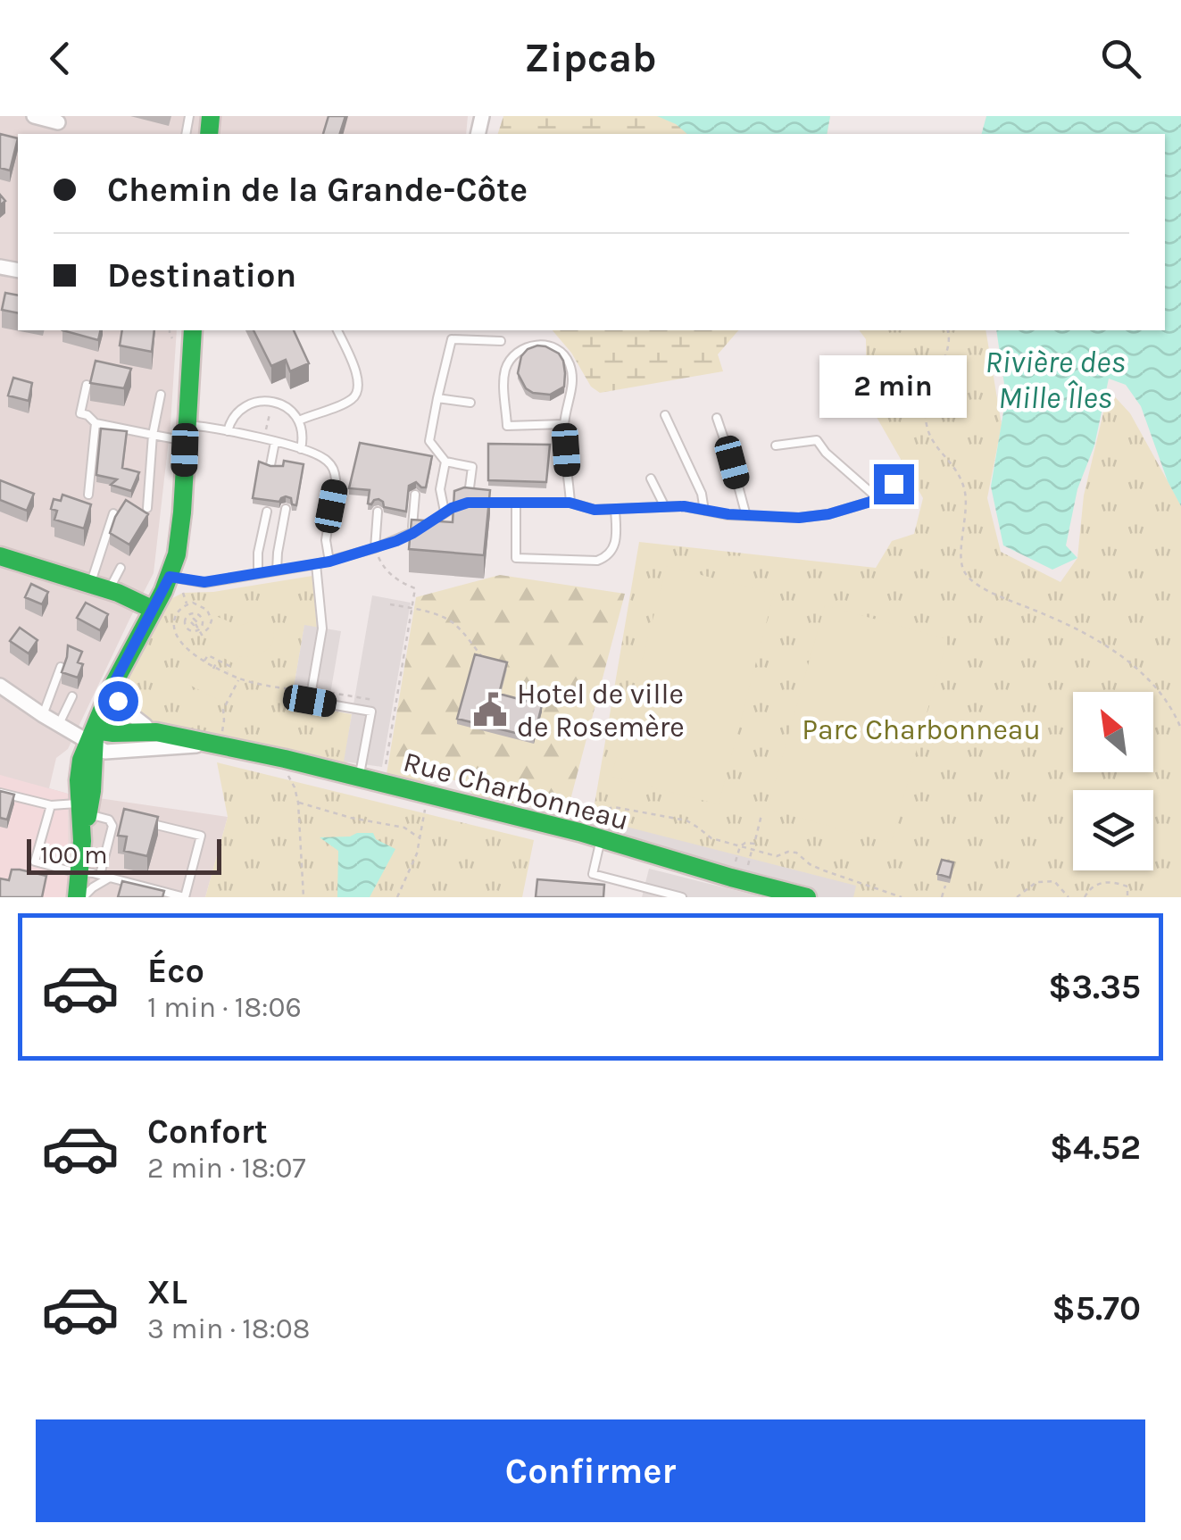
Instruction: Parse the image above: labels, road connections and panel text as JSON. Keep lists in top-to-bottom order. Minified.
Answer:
{"streets":{"street":["Rue Charbonneau"]},"water":["Rivière des Mille Îles"],"parks":["Parc Charbonneau"],"places":{"public building":["Hotel de ville de Rosemère"]},"scale_bar":"100 m","north":"top left","page":{"header":"Zipcab","banner":["Chemin de la Grande-Côte","Destination"],"bubble":"2 min","scale":"100 m","list":[{"name":"Éco","note":"1 min · 18:06","value":"$3.35"},{"name":"Confort","note":"2 min · 18:07","value":"$4.52"},{"name":"XL","note":"3 min · 18:08","value":"$5.70"}],"buttons":"Confirmer"}}
